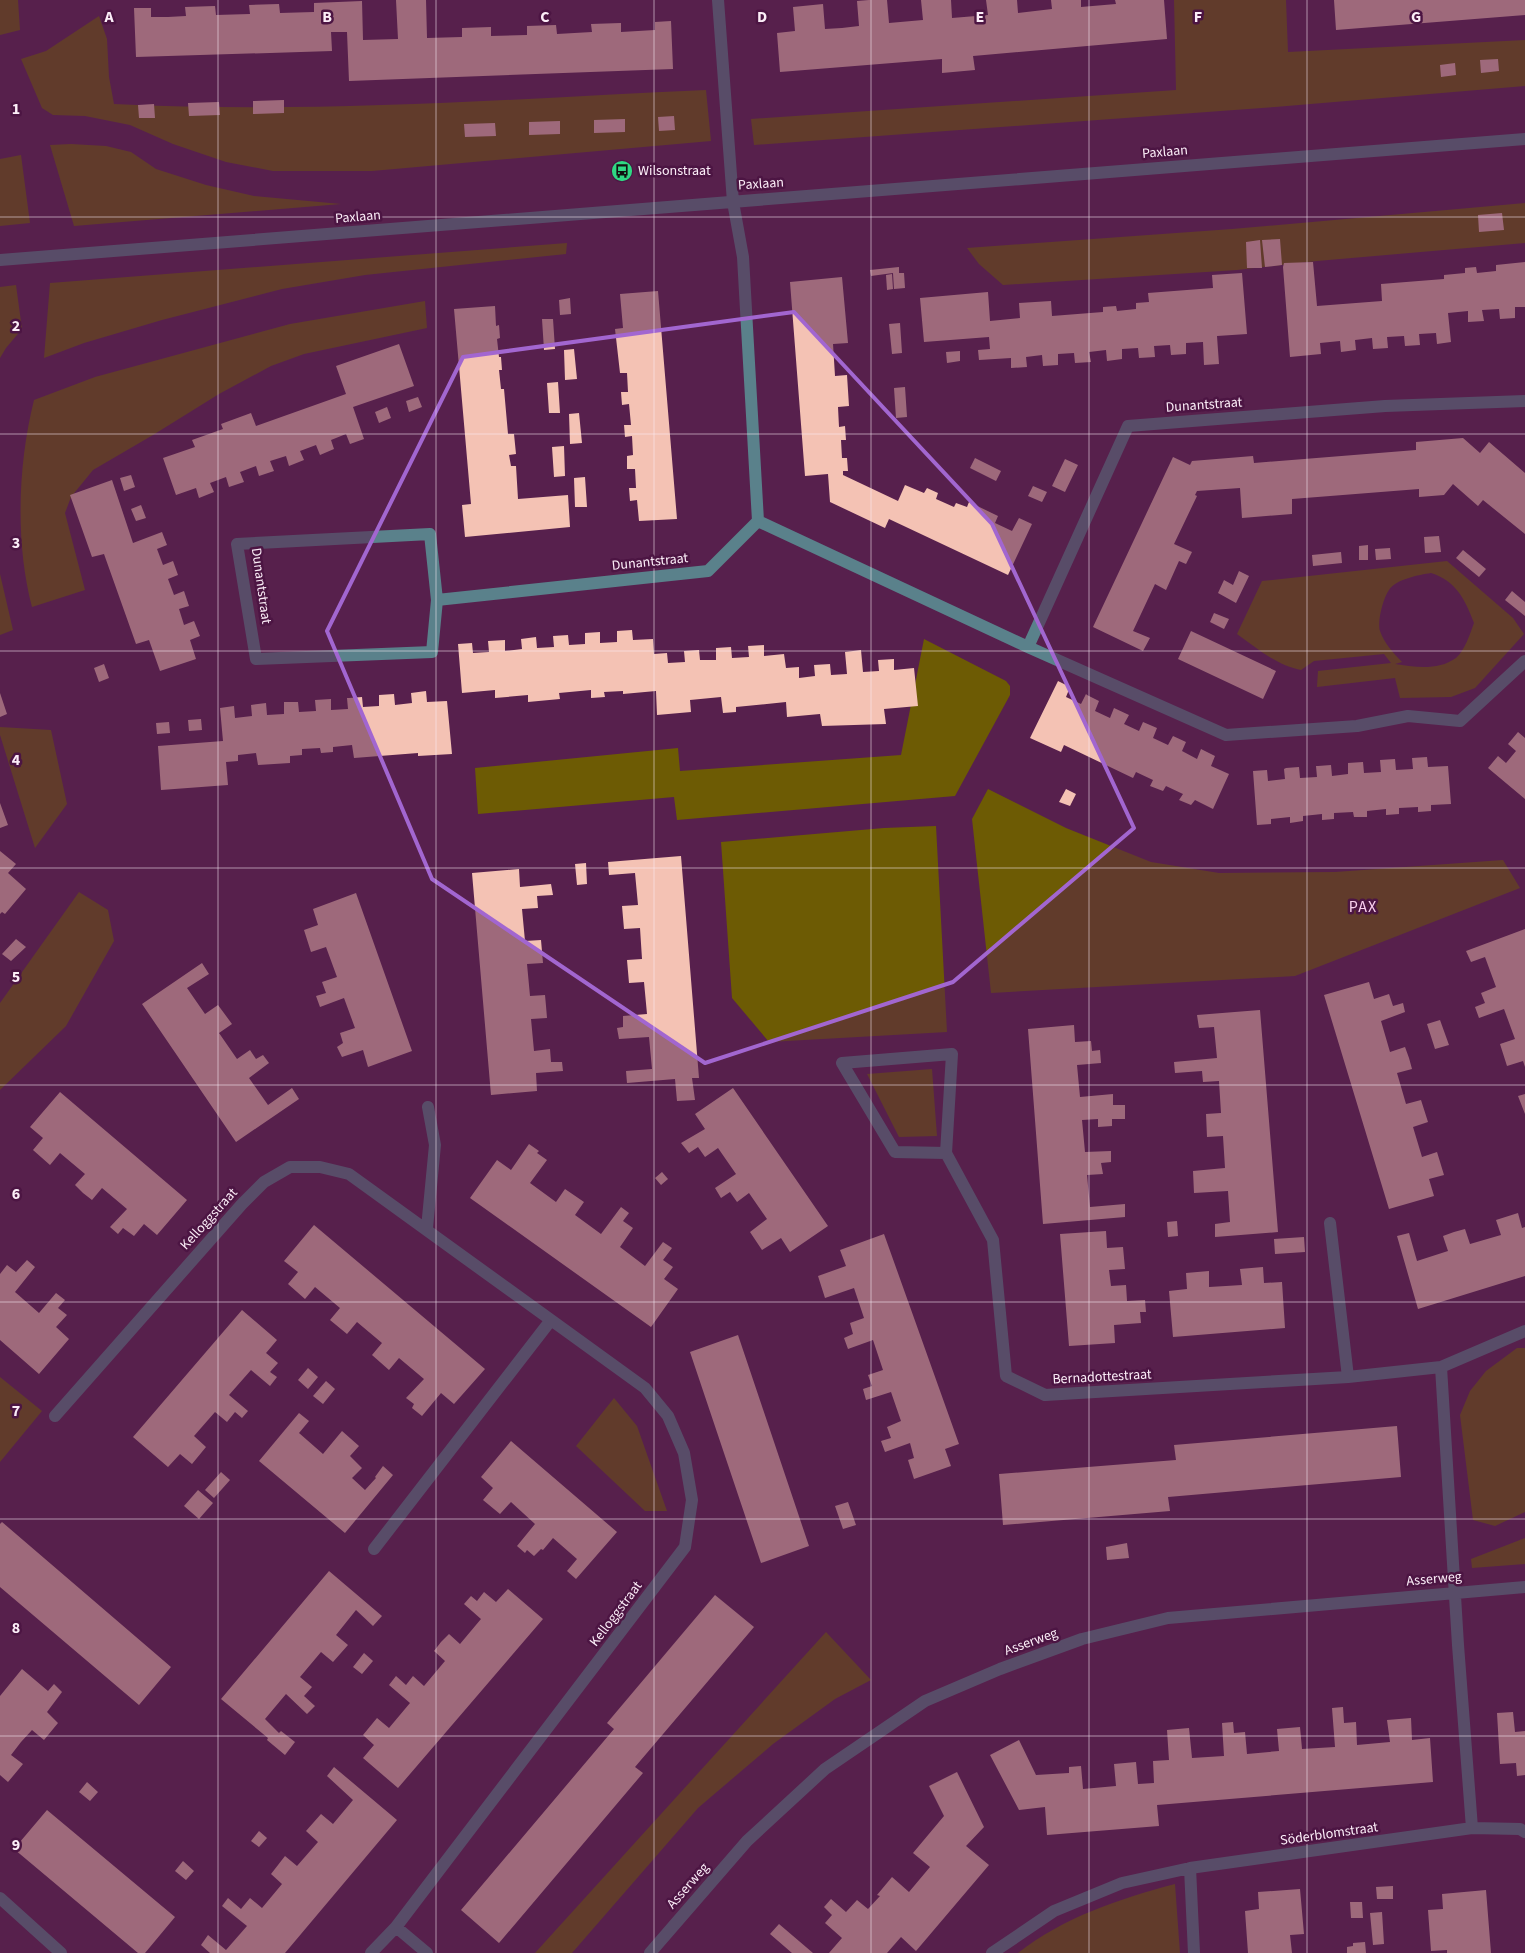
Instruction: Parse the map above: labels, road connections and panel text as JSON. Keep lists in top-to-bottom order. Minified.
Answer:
{"streets":{"street":["Paxlaan","Dunantstraat","Kelloggstraat","Bernadottestraat","Asserweg","Söderblomstraat"]},"districts":["PAX"],"places":{"bus stop":["Wilsonstraat"]},"grid":{"columns":["A","B","C","D","E","F","G"],"rows":["1","2","3","4","5","6","7","8","9"]}}
